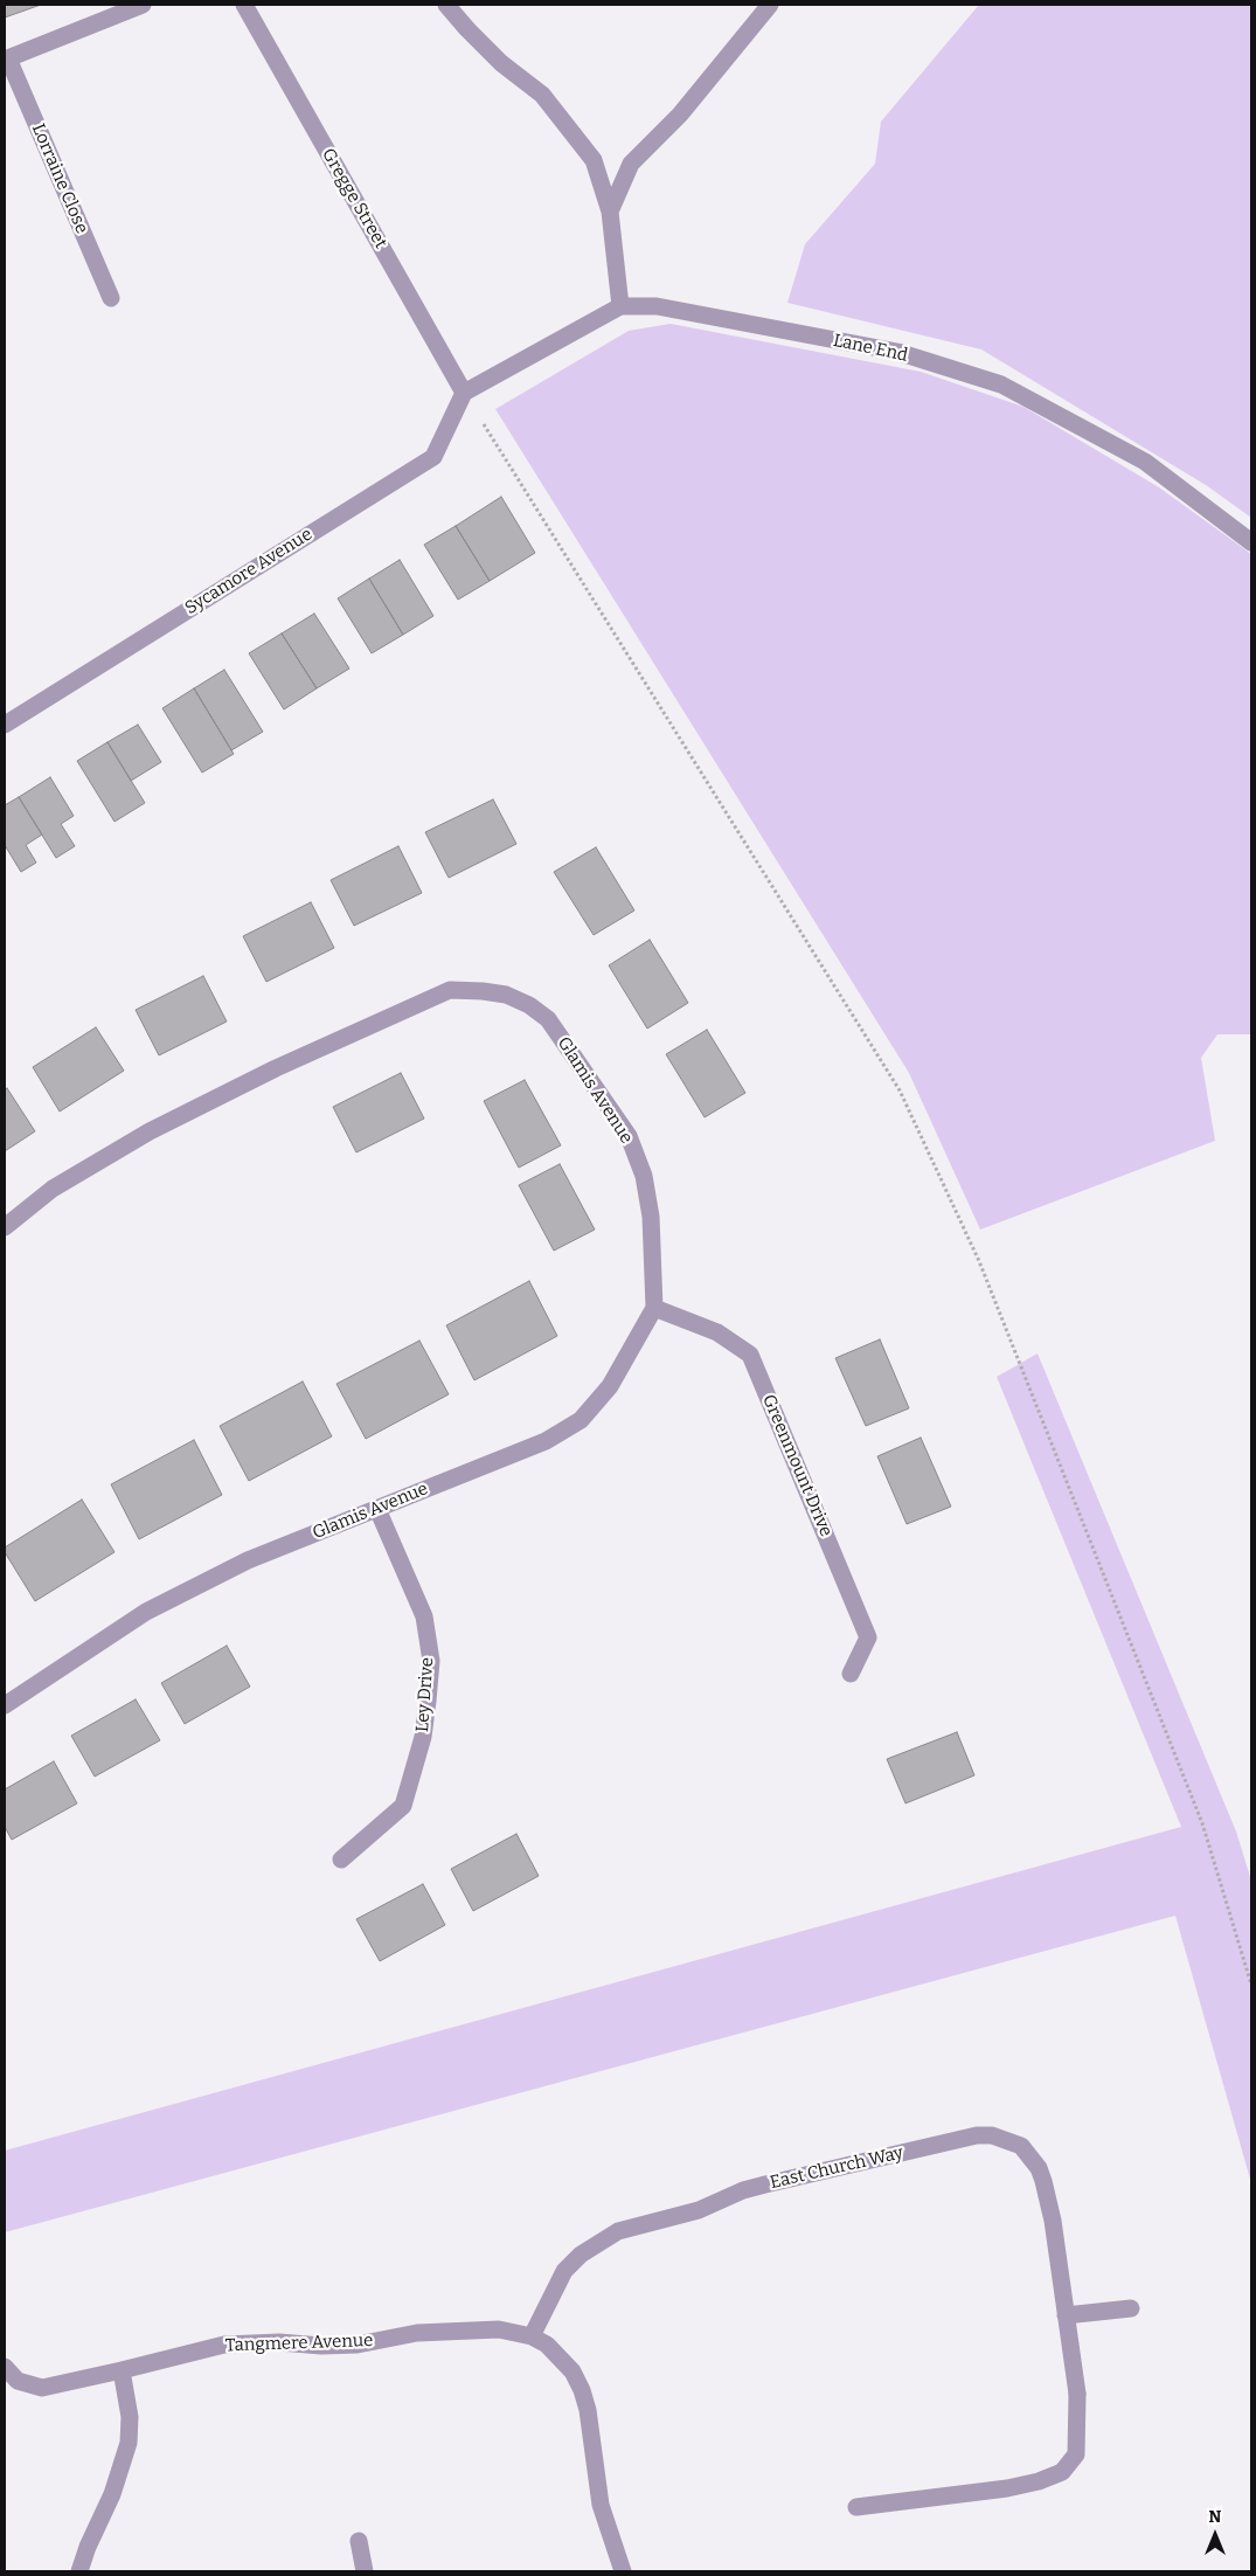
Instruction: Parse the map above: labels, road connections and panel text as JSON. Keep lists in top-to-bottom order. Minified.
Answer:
{"streets":{"street":["Lorraine Close","Gregge Street","Lane End","Sycamore Avenue","Glamis Avenue","Greenmount Drive","Ley Drive","East Church Way","Tangmere Avenue"]},"crossings":[["Gregge Street","Lane End"],["Gregge Street","Sycamore Avenue"],["Lane End","Sycamore Avenue"],["Glamis Avenue","Greenmount Drive"],["Glamis Avenue","Ley Drive"],["East Church Way","Tangmere Avenue"]],"north":"top"}
